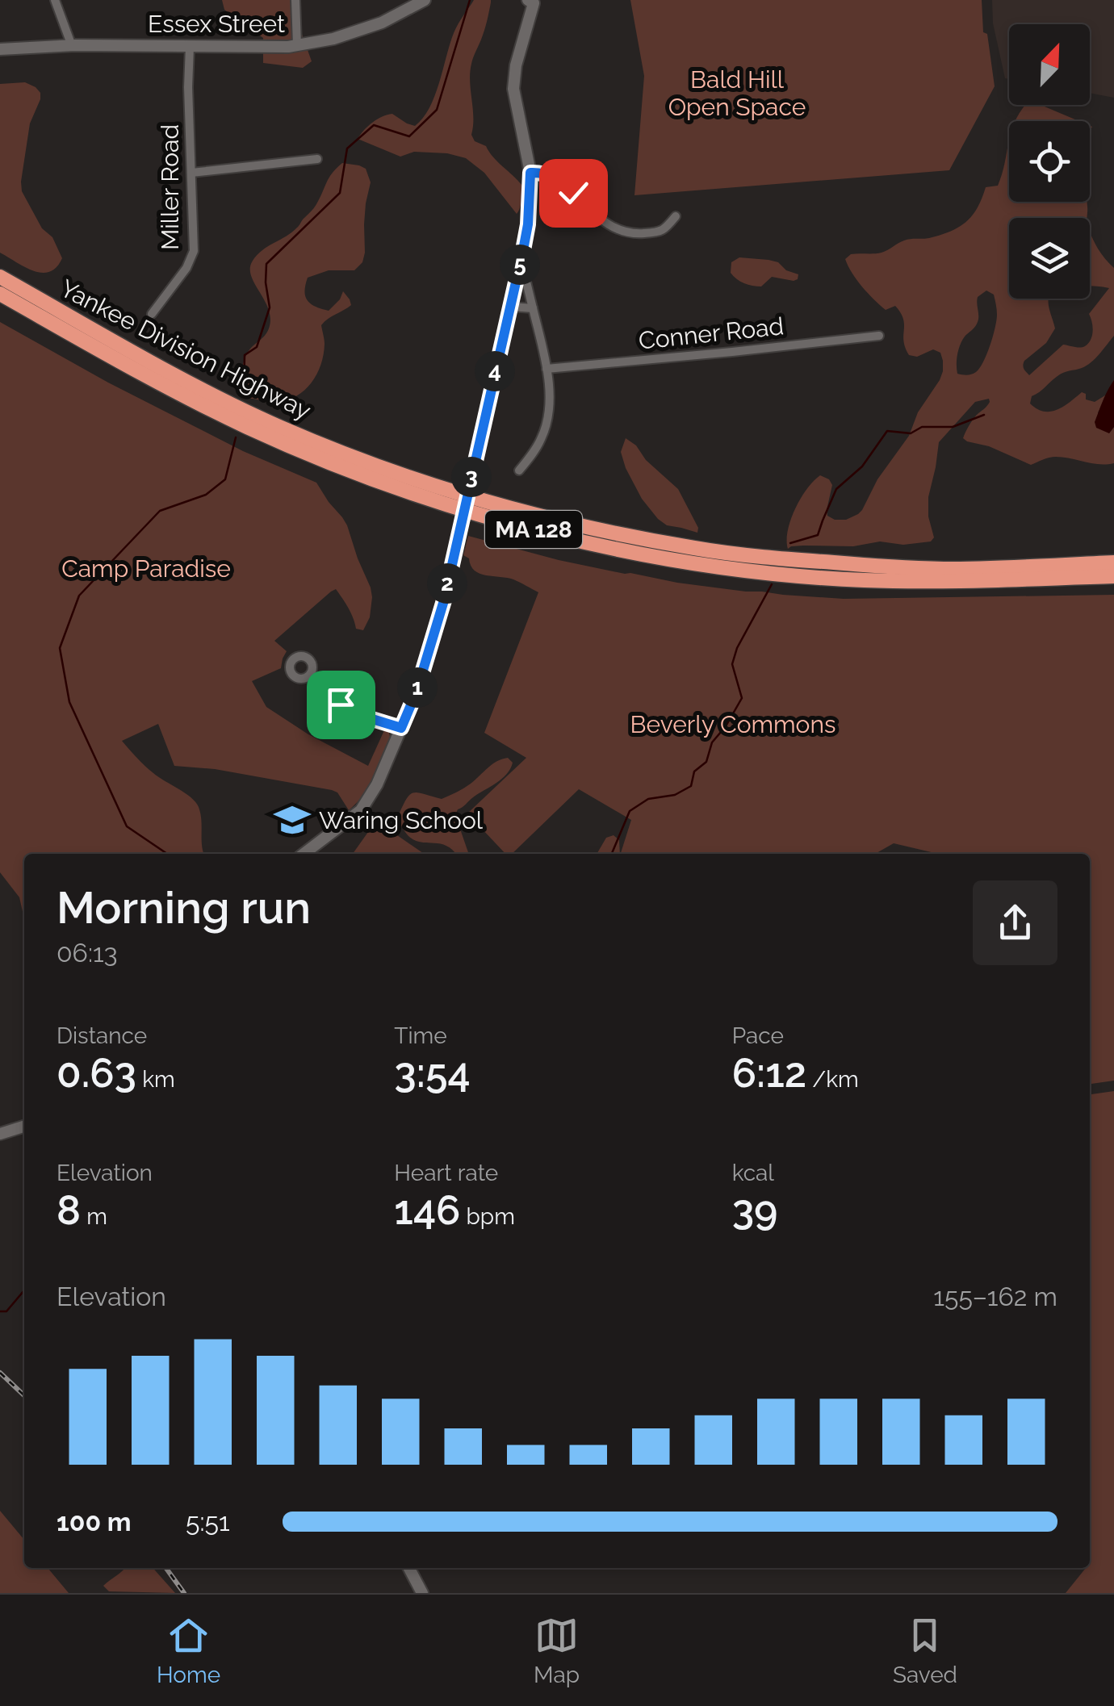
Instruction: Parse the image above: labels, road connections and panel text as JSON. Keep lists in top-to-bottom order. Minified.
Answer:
{"streets":{"highway":["Yankee Division Highway","MA 128"],"street":["Essex Street","Miller Road","Conner Road"]},"crossings":[["Essex Street","Miller Road"]],"parks":["Bald Hill Open Space","Camp Paradise","Beverly Commons"],"places":{"school or university":["Waring School"]},"north":"top right","page":{"pins":["5","4","3","2","1"],"heading":["Morning run","06:13"],"stats":[["Distance","0.63 km"],["Time","3:54"],["Pace","6:12 /km"],["Elevation","8 m"],["Heart rate","146 bpm"],["kcal","39"]],"chart":["Elevation","155–162 m"],"list":[{"name":"100 m","note":"5:51"}],"tabs":["Home","Map","Saved"]}}
